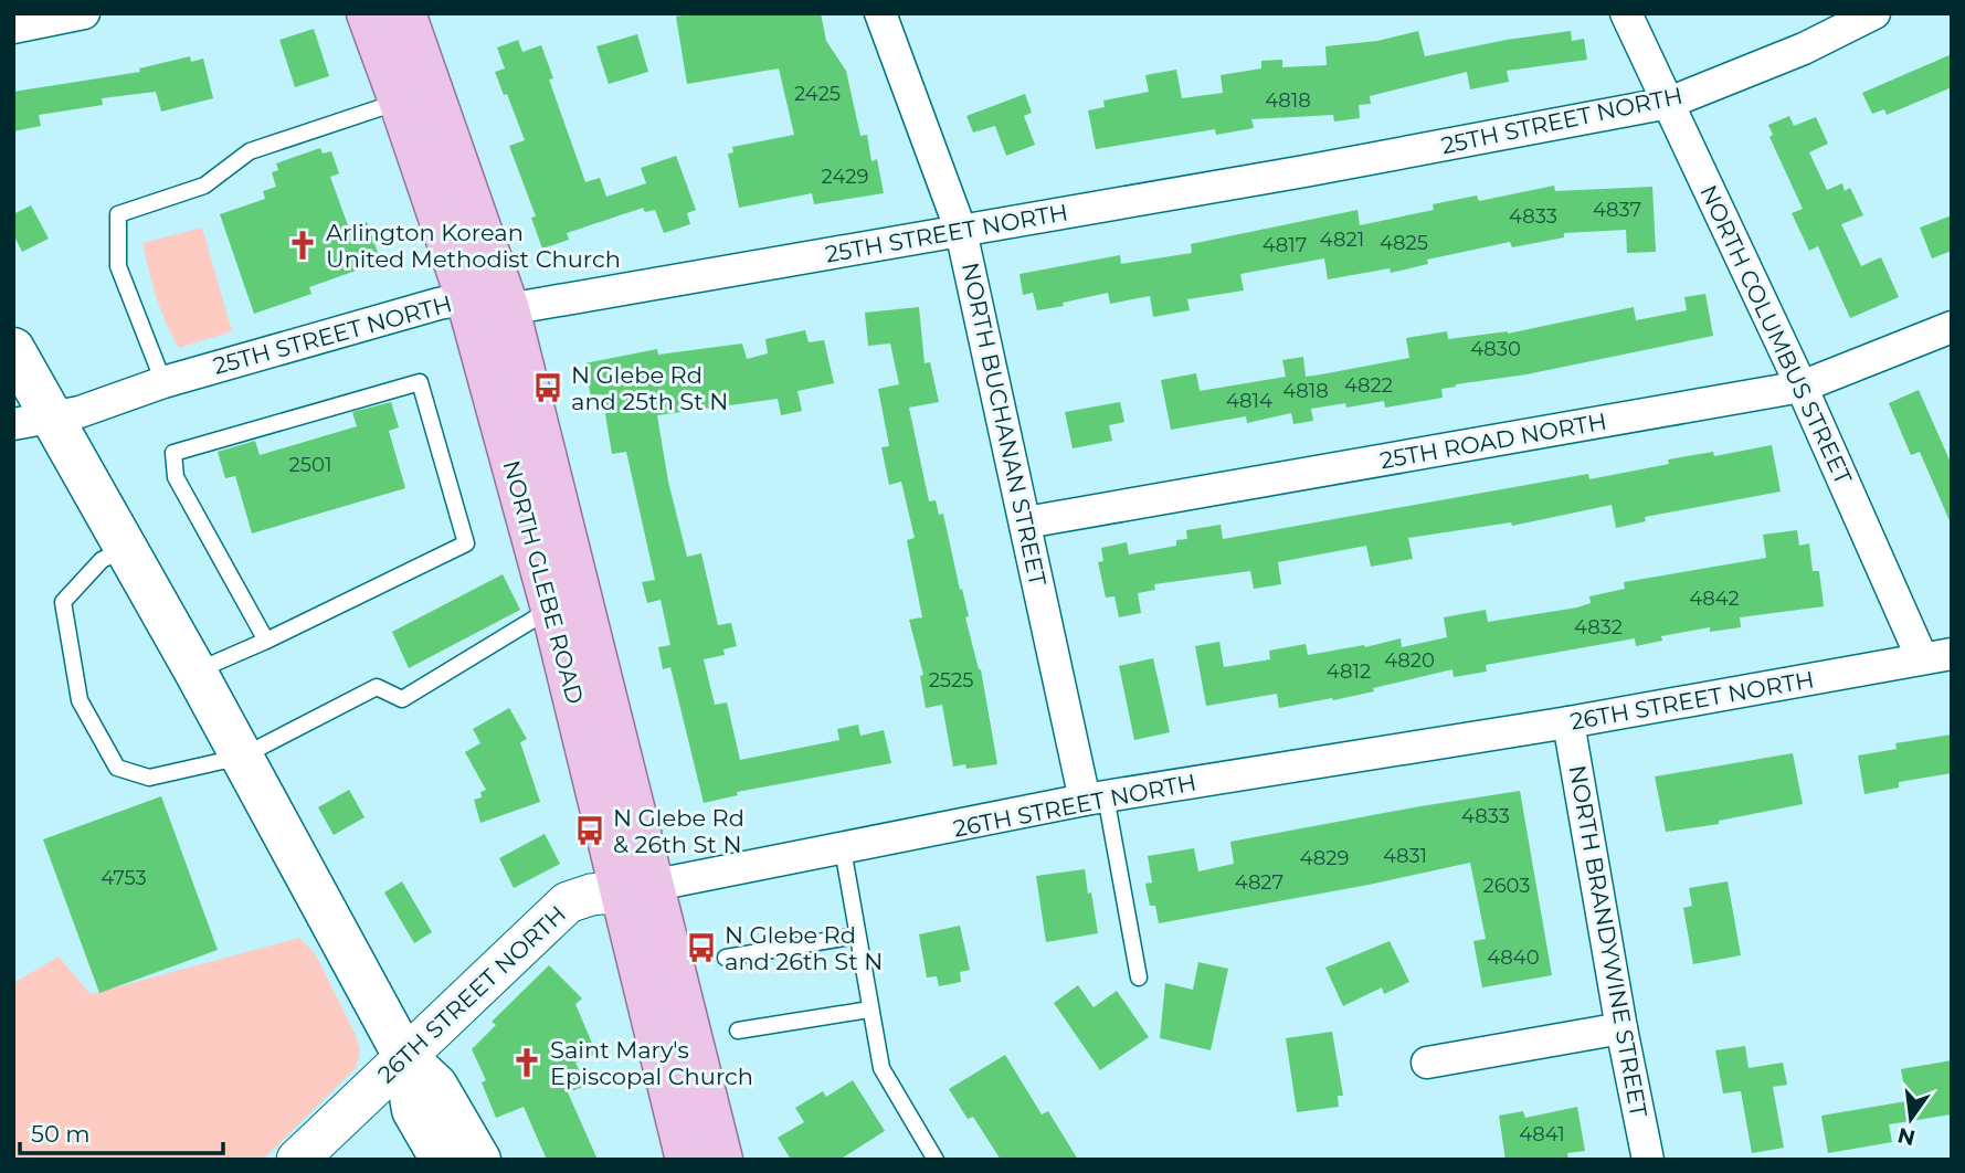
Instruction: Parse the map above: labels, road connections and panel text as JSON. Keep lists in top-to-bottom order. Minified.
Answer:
{"streets":{"main road":["NORTH GLEBE ROAD"],"street":["25TH STREET NORTH","NORTH COLUMBUS STREET","NORTH BUCHANAN STREET","25TH ROAD NORTH","26TH STREET NORTH","NORTH BRANDYWINE STREET"]},"crossings":[["25TH STREET NORTH","NORTH COLUMBUS STREET"],["25TH STREET NORTH","NORTH BUCHANAN STREET"],["25TH STREET NORTH","NORTH GLEBE ROAD"],["NORTH COLUMBUS STREET","25TH ROAD NORTH"],["NORTH COLUMBUS STREET","26TH STREET NORTH"],["NORTH BUCHANAN STREET","25TH ROAD NORTH"],["NORTH BUCHANAN STREET","26TH STREET NORTH"],["NORTH GLEBE ROAD","26TH STREET NORTH"],["26TH STREET NORTH","NORTH BRANDYWINE STREET"]],"places":{"church":["Arlington Korean United Methodist Church","Saint Mary's Episcopal Church"],"bus stop":["N Glebe Rd and 25th St N","N Glebe Rd & 26th St N","N Glebe Rd and 26th St N"]},"house_numbers":["2425","4818","2429","4837","4833","4821","4825","4817","4830","4822","4818","4814","2501","4842","4832","4820","4812","2525","4833","4831","4829","4753","4827","2603","4840","4841"],"scale_bar":"50 m","north":"bottom"}
